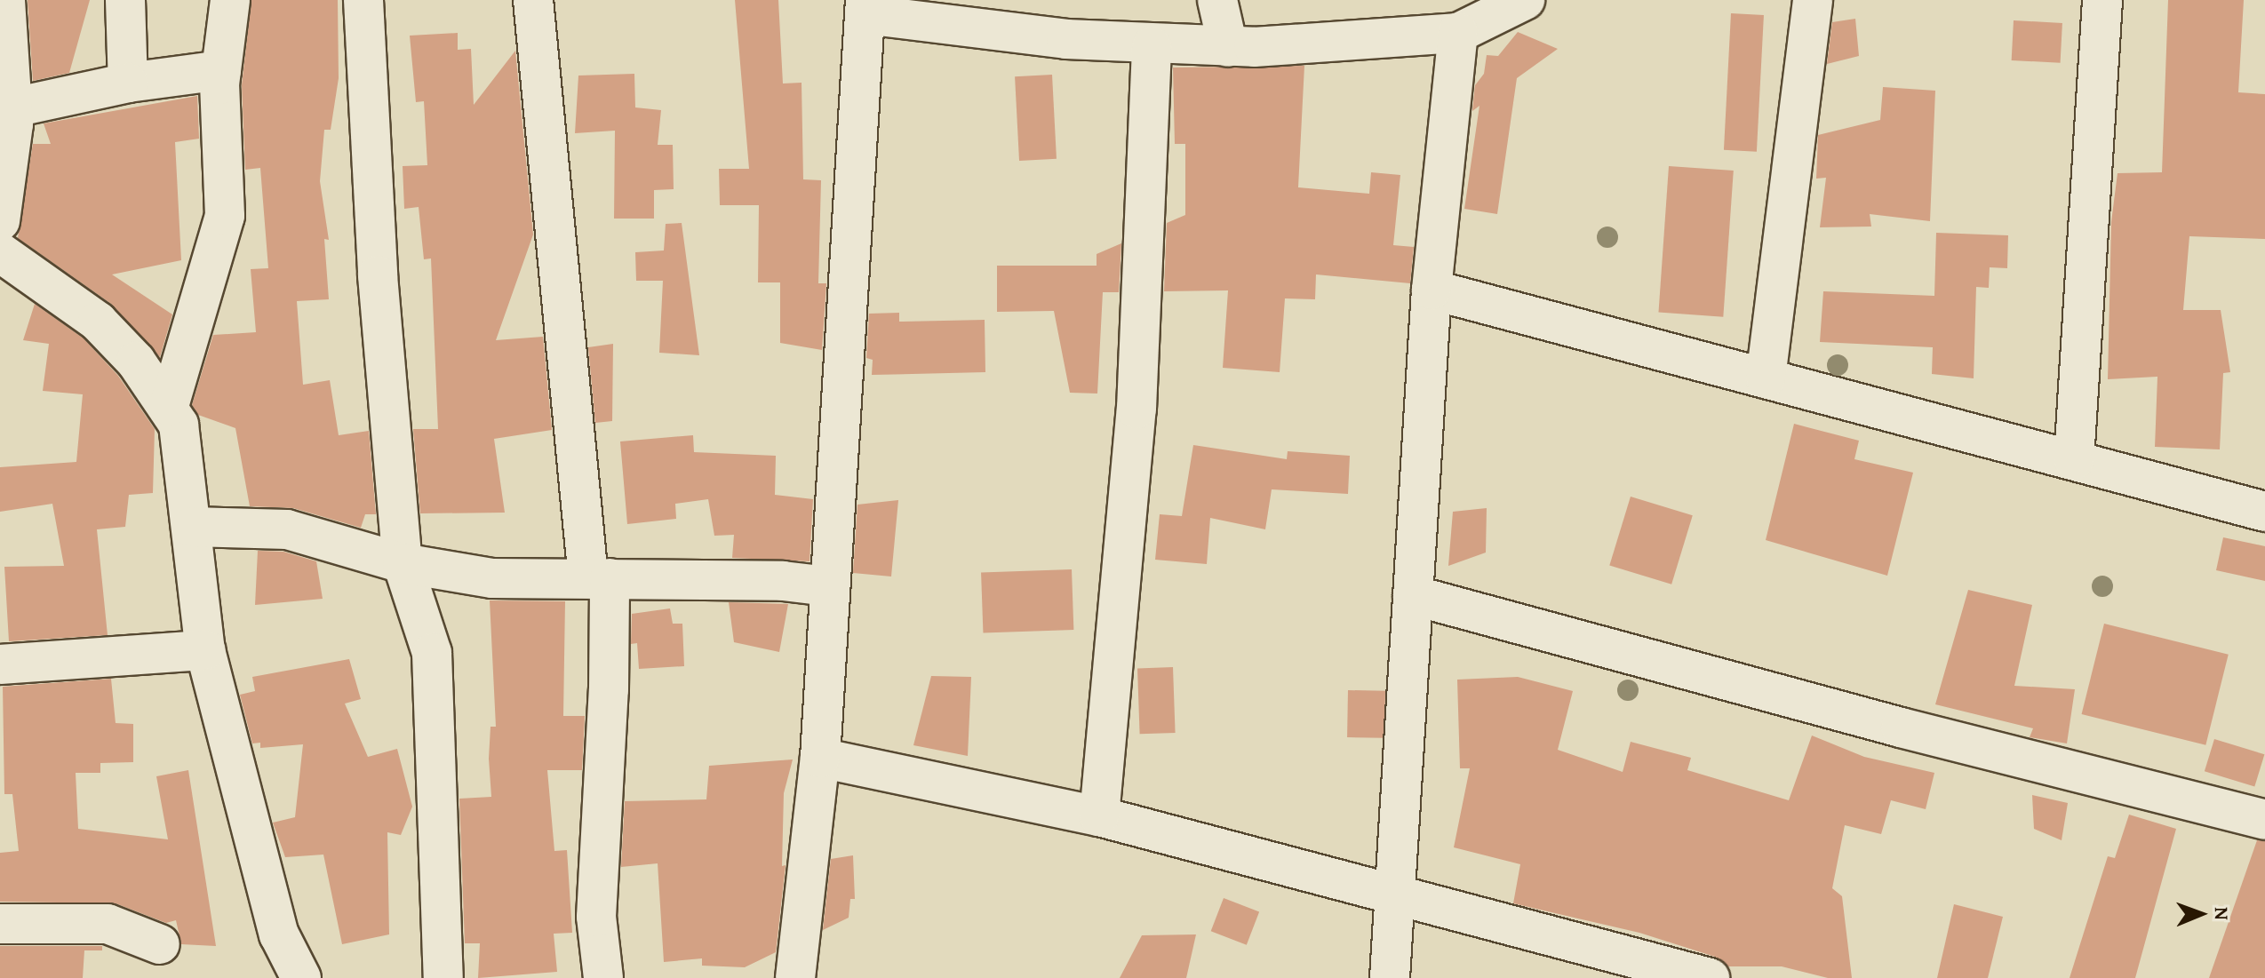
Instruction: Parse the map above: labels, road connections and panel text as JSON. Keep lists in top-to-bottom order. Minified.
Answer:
{"north":"right"}
